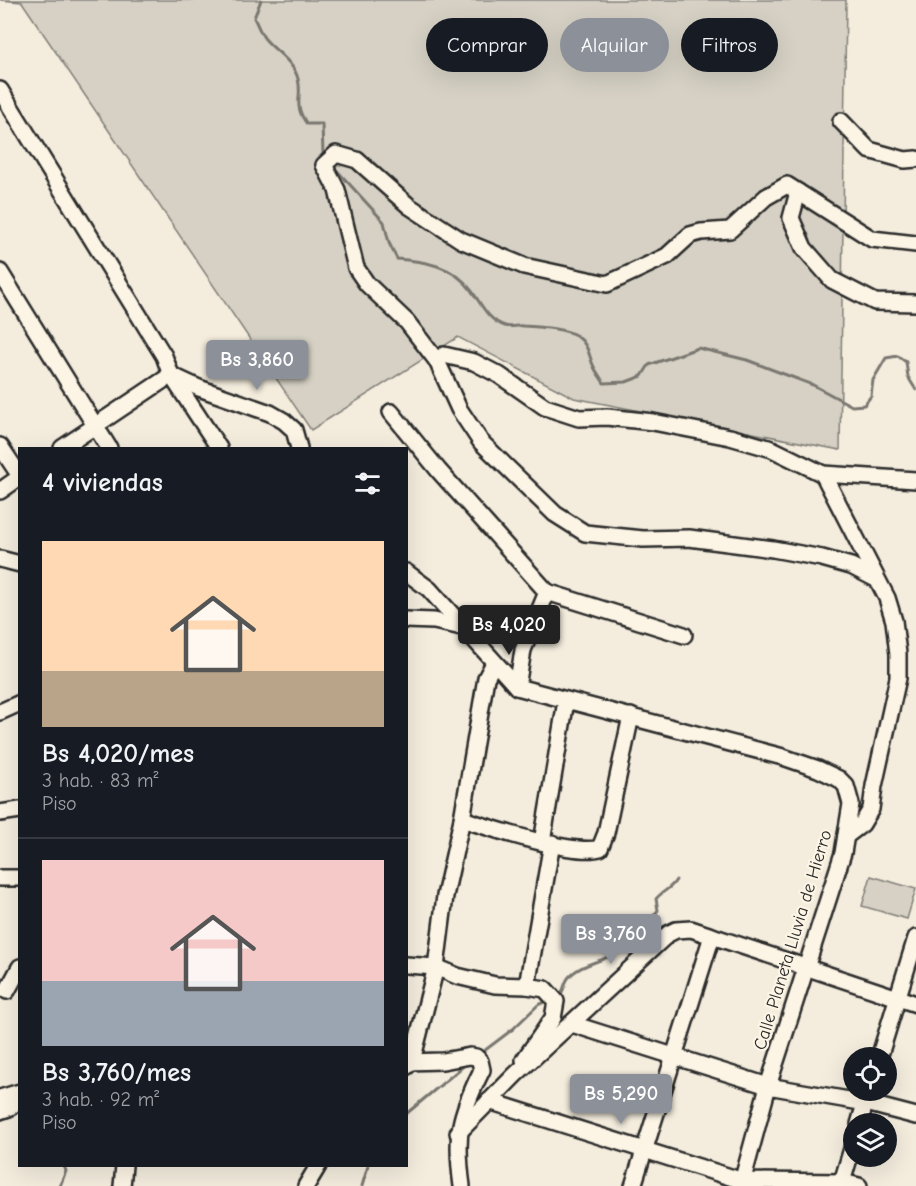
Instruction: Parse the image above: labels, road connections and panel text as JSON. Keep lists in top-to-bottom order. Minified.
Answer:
{"streets":{"street":["Calle Planeta Lluvia de Hierro"]},"page":{"chip":["Comprar","Alquilar","Filtros"],"price":["Bs 3,860","Bs 4,020","Bs 3,760","Bs 5,290"],"heading":"4 viviendas","list":[{"name":"Bs 4,020/mes","note":"3 hab. · 83 m² · Piso"},{"name":"Bs 3,760/mes","note":"3 hab. · 92 m² · Piso"}]}}
